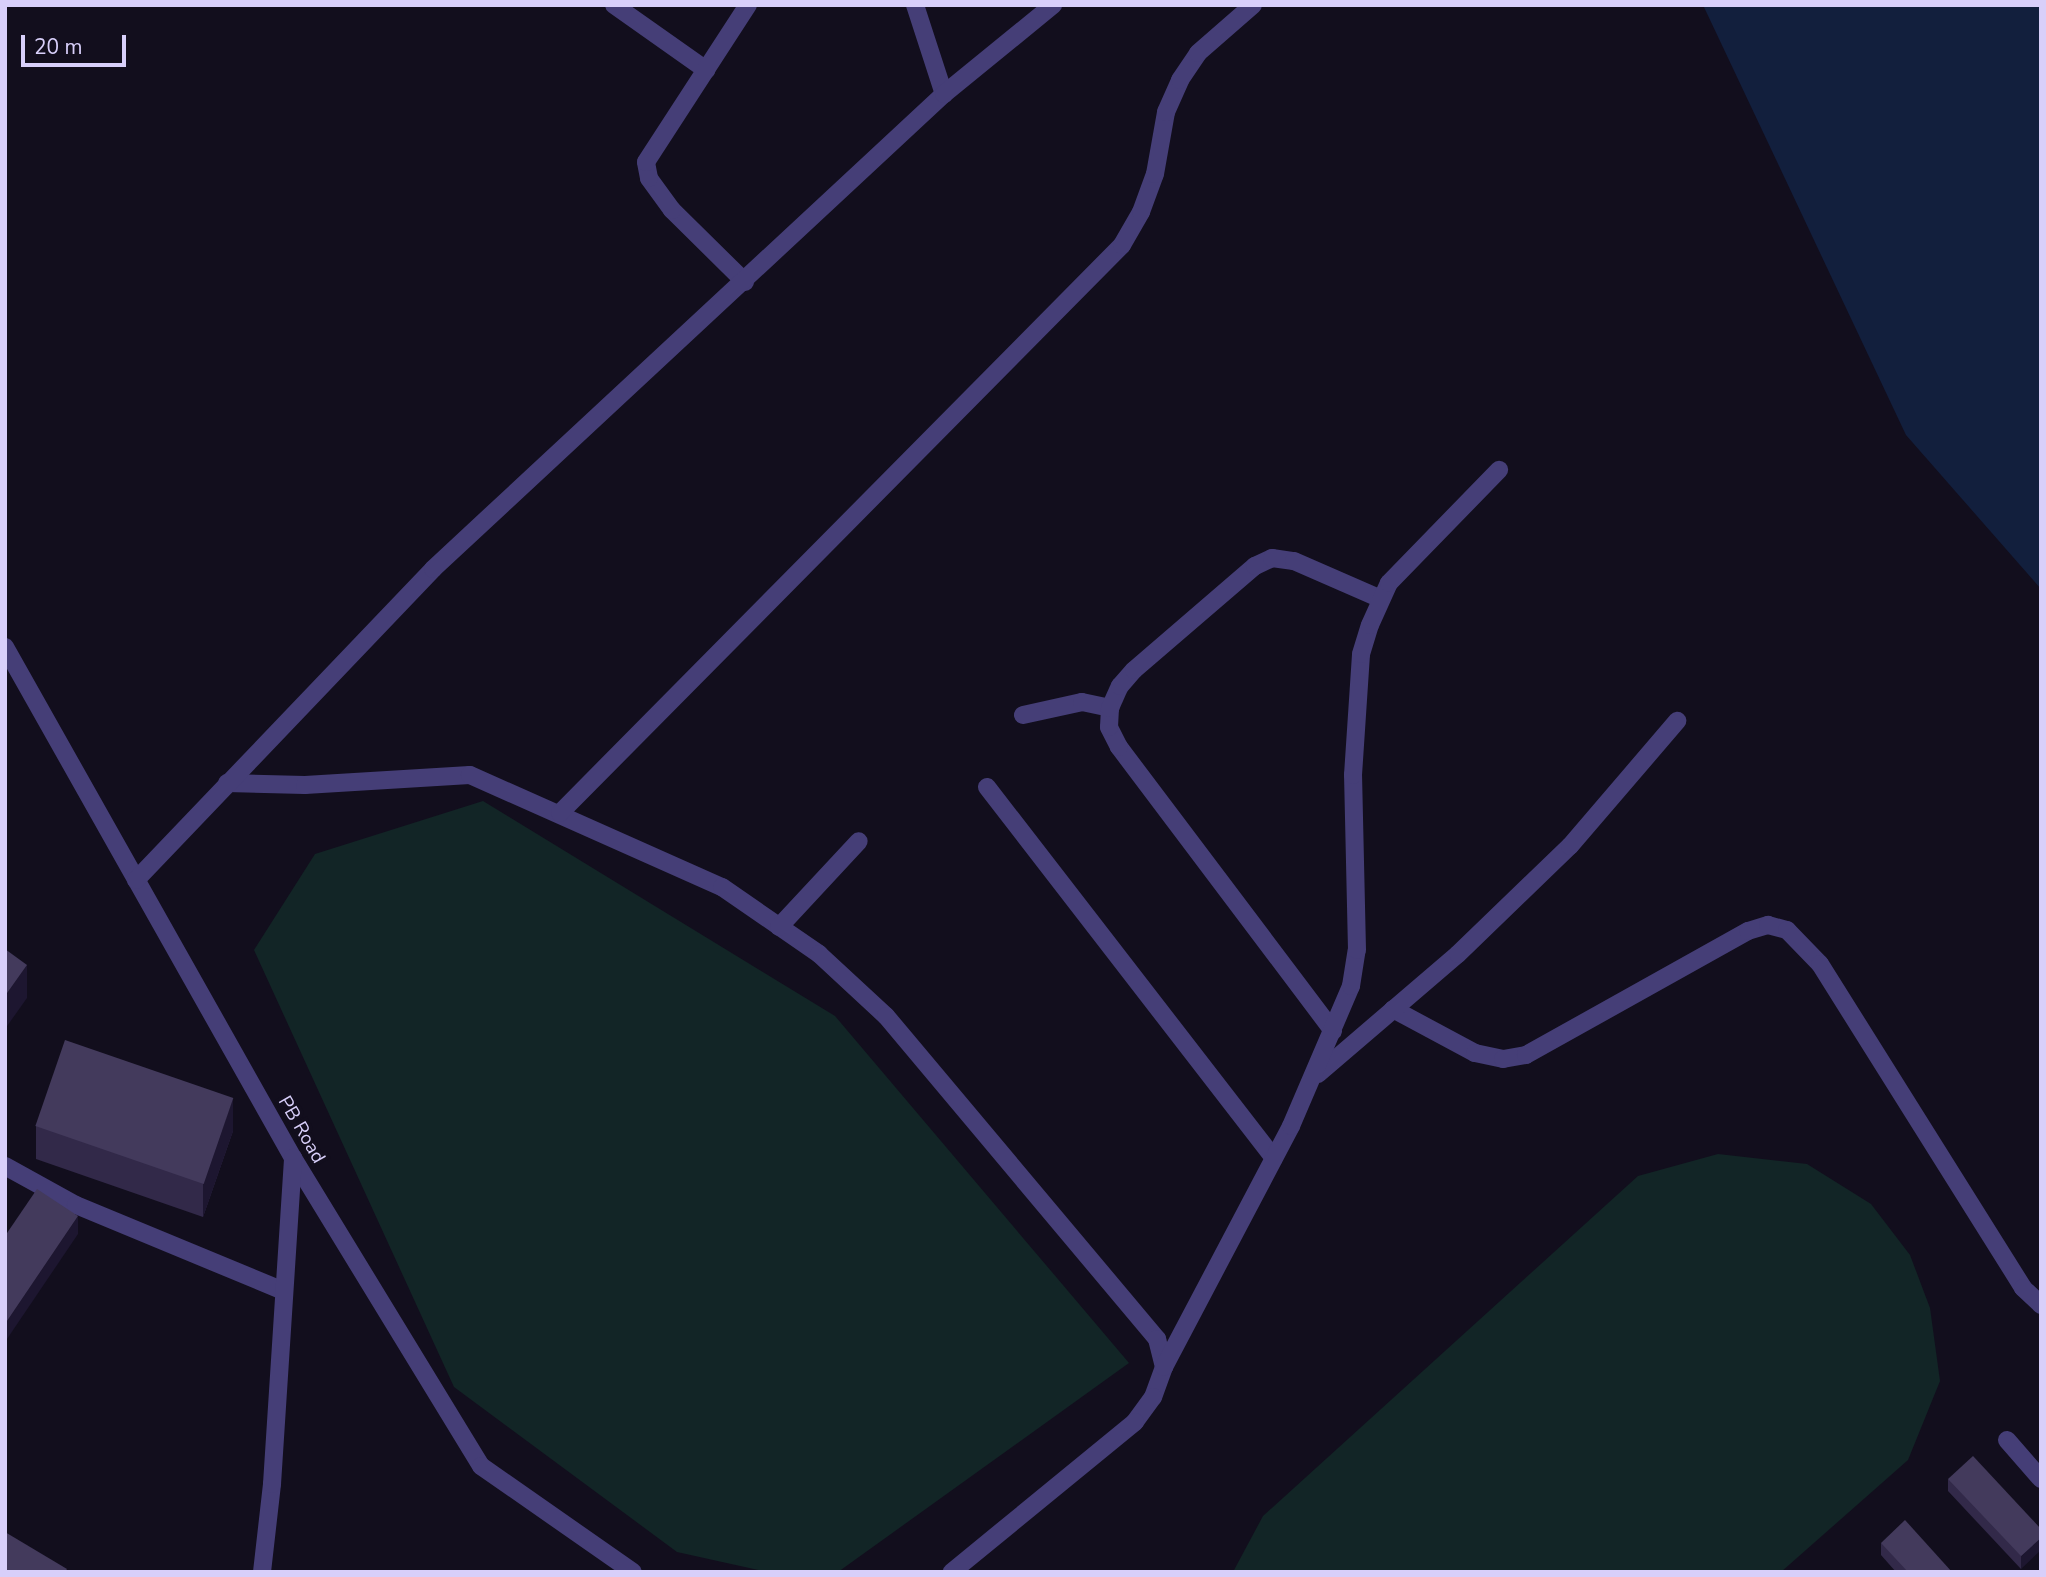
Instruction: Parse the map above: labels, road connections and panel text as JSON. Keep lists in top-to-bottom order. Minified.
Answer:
{"streets":{"street":["PB Road"]},"scale_bar":"20 m"}
